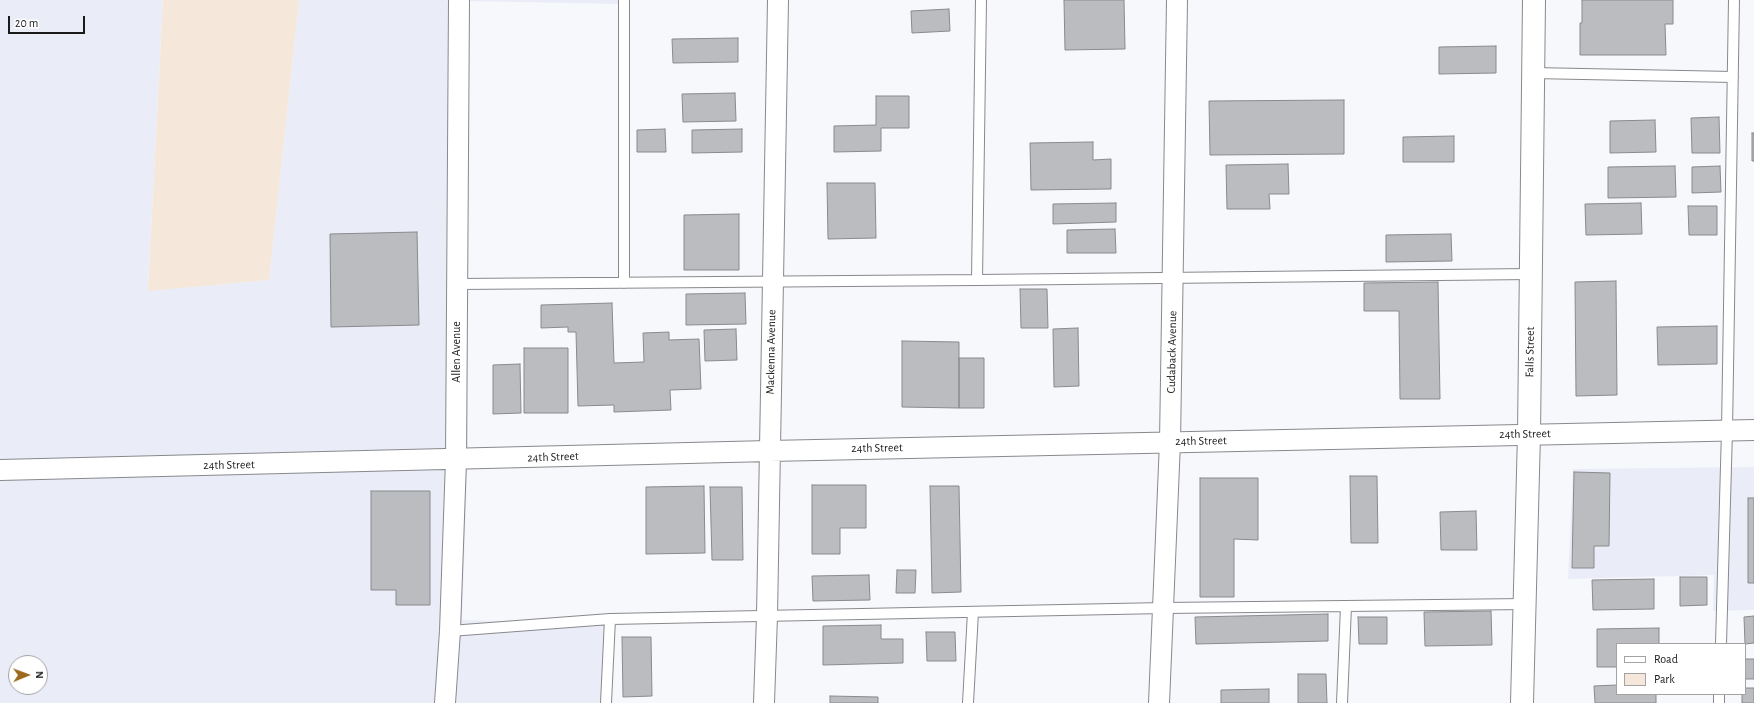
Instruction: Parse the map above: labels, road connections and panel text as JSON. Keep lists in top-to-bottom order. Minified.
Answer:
{"streets":{"street":["Allen Avenue","Mackenna Avenue","Cudaback Avenue","Falls Street","24th Street"]},"crossings":[["Allen Avenue","24th Street"],["Mackenna Avenue","24th Street"],["Cudaback Avenue","24th Street"],["Falls Street","24th Street"]],"legend":["Road","Park"],"scale_bar":"20 m","north":"right"}
